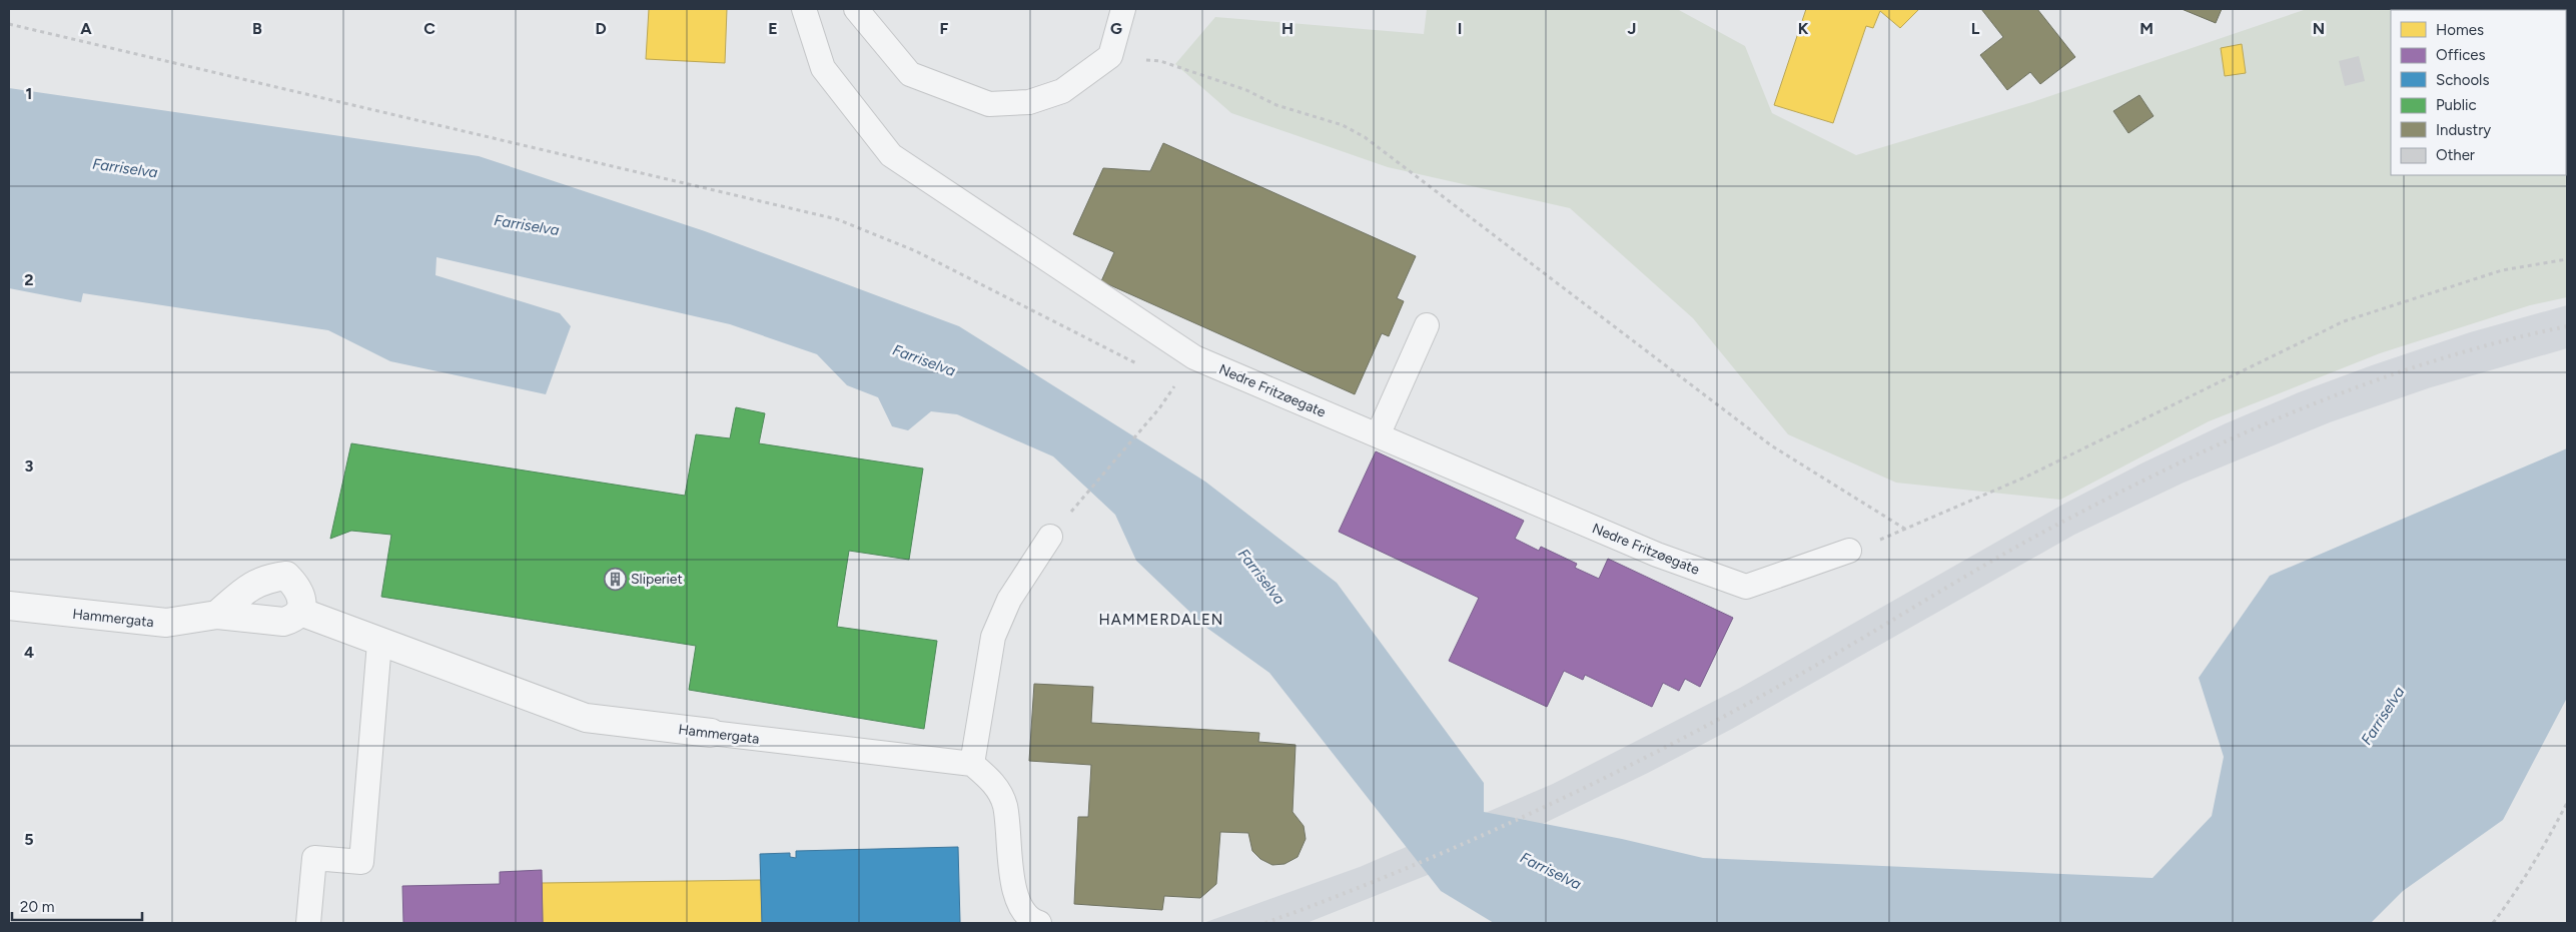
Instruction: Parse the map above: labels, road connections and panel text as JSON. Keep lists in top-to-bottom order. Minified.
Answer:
{"streets":{"street":["Hammergata"],"lane":["Nedre Fritzøegate"]},"districts":["HAMMERDALEN"],"water":["Farriselva"],"places":{"building":["Sliperiet"]},"legend":["Homes","Offices","Schools","Public","Industry","Other"],"scale_bar":"20 m","grid":{"columns":["A","B","C","D","E","F","G","H","I","J","K","L","M","N"],"rows":["1","2","3","4","5"]}}
